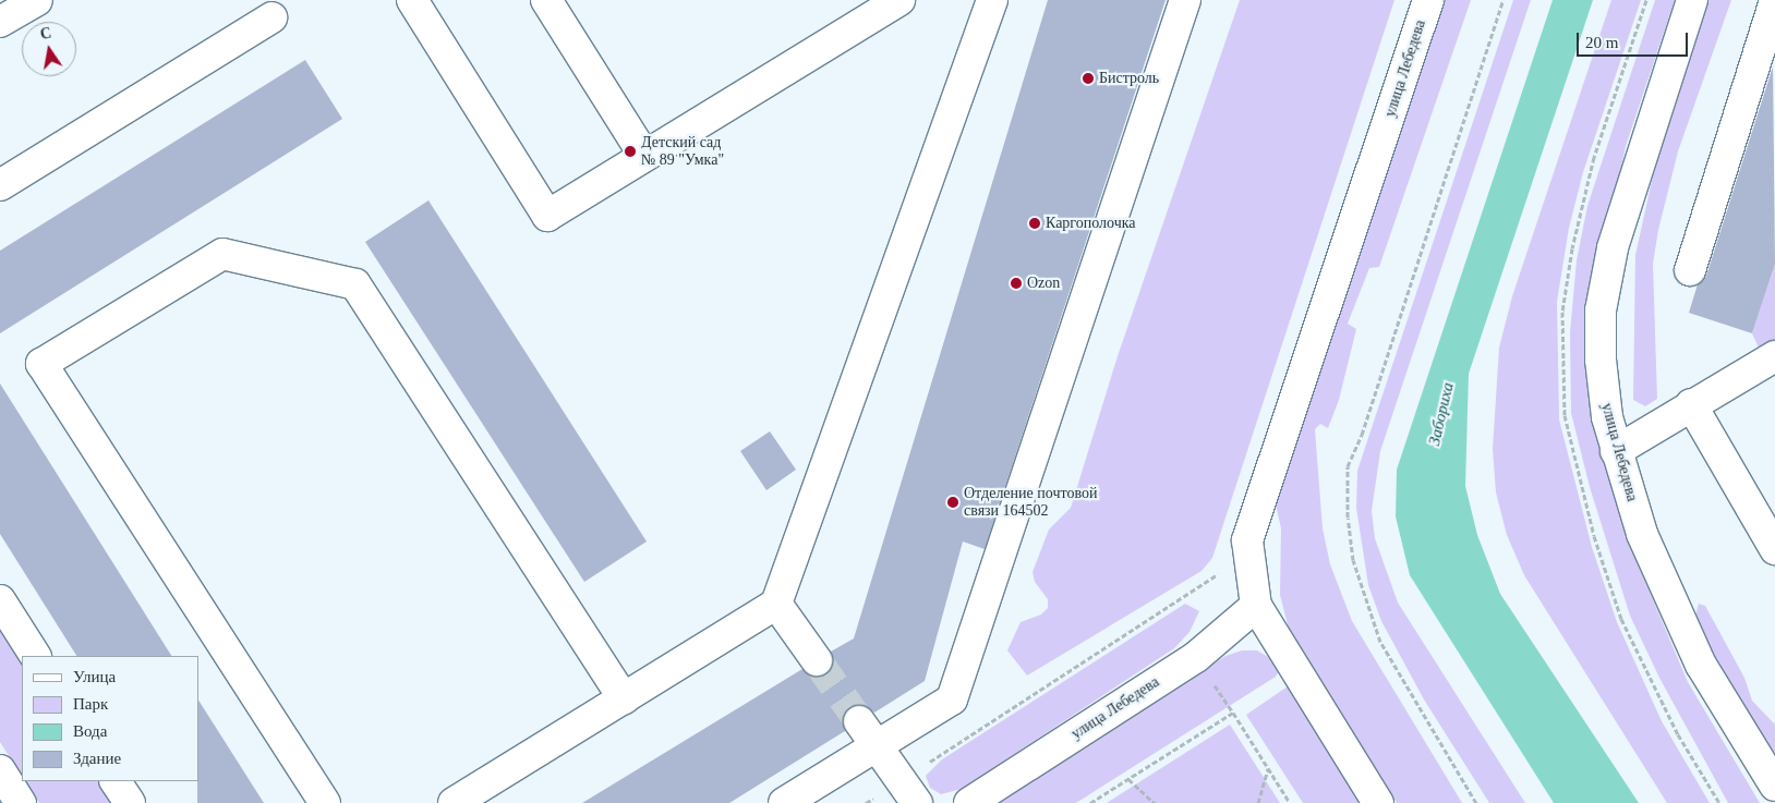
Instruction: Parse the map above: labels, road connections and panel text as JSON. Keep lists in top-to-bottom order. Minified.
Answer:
{"streets":{"street":["улица Лебедева"]},"water":["Забориха"],"places":["Бистроль","Детский сад № 89 \"Умка\"","Каргополочка","Ozon","Отделение почтовой связи 164502"],"legend":["Улица","Парк","Вода","Здание"],"scale_bar":"20 m","north":"top"}
